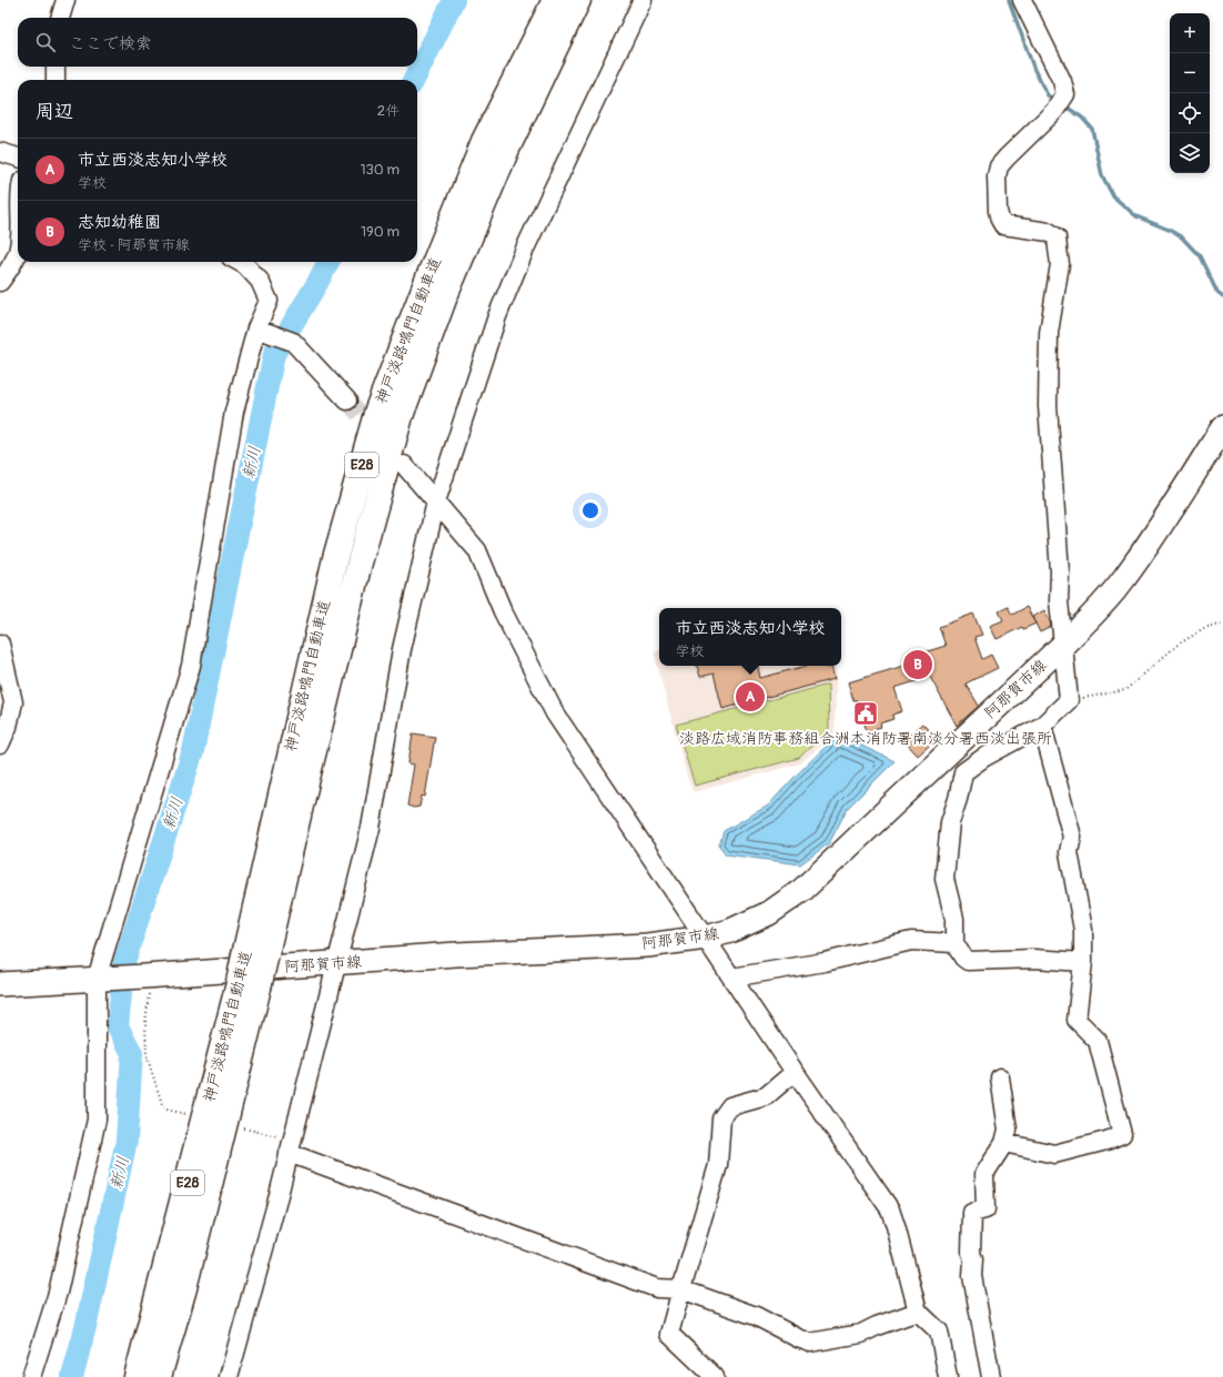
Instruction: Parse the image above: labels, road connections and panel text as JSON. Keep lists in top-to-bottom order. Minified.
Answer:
{"streets":{"highway":["神戸淡路鳴門自動車道","E28"],"main road":["阿那賀市線"]},"water":["新川"],"places":{"public building":["淡路広域消防事務組合洲本消防署南淡分署西淡出張所"]},"page":{"map_buttons":["+","−"],"search":"ここで検索","heading":["周辺","2件"],"list":[{"mark":"A","name":"市立西淡志知小学校","note":"学校","value":"130 m"},{"mark":"B","name":"志知幼稚園","note":"学校 · 阿那賀市線","value":"190 m"}],"popup":["市立西淡志知小学校","学校"],"pins":["B","A"]}}
